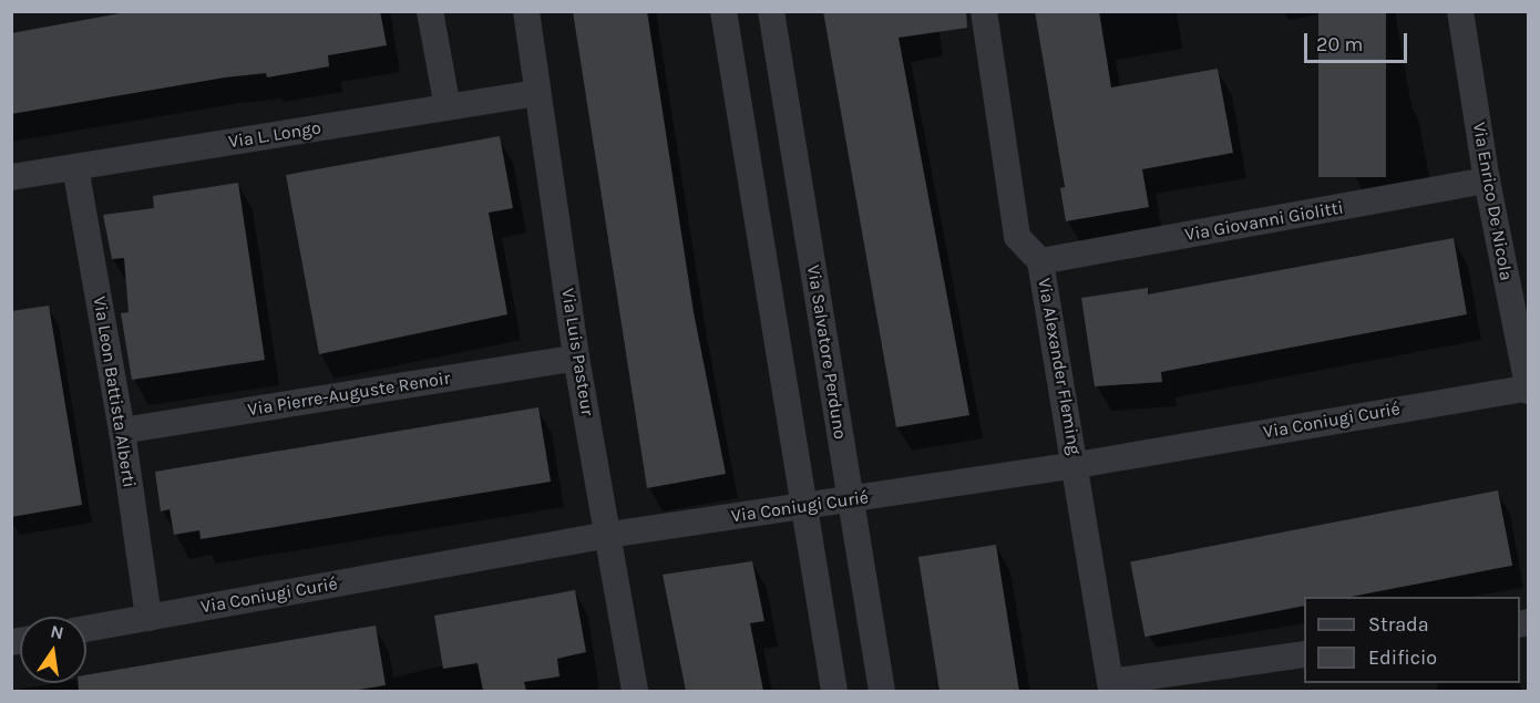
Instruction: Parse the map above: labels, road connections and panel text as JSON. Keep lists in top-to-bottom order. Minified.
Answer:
{"streets":{"street":["Via L. Longo","Via Enrico De Nicola","Via Giovanni Giolitti","Via Luis Pasteur","Via Salvatore Perduno","Via Alexander Fleming","Via Leon Battista Alberti","Via Pierre-Auguste Renoir","Via Coniugi Curié"]},"crossings":[["Via L. Longo","Via Luis Pasteur"],["Via L. Longo","Via Leon Battista Alberti"],["Via Enrico De Nicola","Via Giovanni Giolitti"],["Via Enrico De Nicola","Via Coniugi Curié"],["Via Giovanni Giolitti","Via Alexander Fleming"],["Via Luis Pasteur","Via Pierre-Auguste Renoir"],["Via Luis Pasteur","Via Coniugi Curié"],["Via Salvatore Perduno","Via Coniugi Curié"],["Via Alexander Fleming","Via Coniugi Curié"],["Via Leon Battista Alberti","Via Pierre-Auguste Renoir"],["Via Leon Battista Alberti","Via Coniugi Curié"]],"legend":["Strada","Edificio"],"scale_bar":"20 m","north":"top"}
